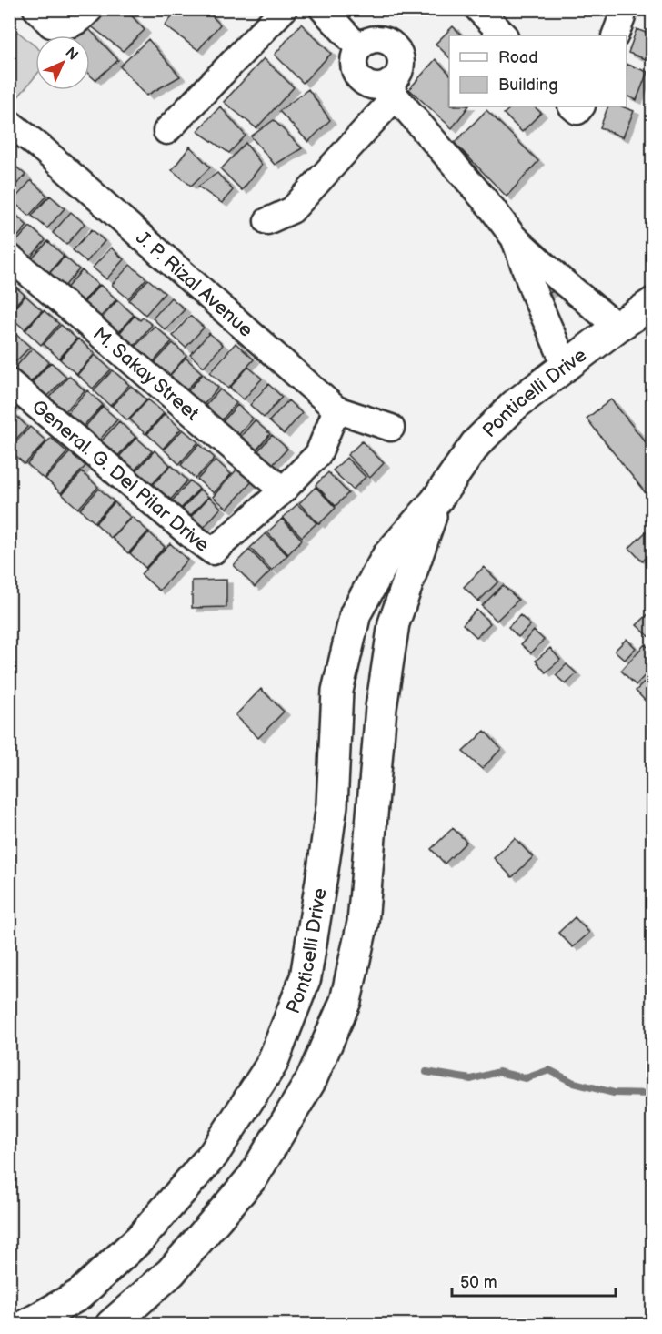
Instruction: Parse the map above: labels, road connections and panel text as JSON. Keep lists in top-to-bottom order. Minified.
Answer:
{"streets":{"street":["J. P. Rizal Avenue","M. Sakay Street","Ponticelli Drive","General. G. Del Pilar Drive"]},"crossings":[["J. P. Rizal Avenue","General. G. Del Pilar Drive"],["M. Sakay Street","General. G. Del Pilar Drive"]],"legend":["Road","Building"],"scale_bar":"50 m","north":"top right"}
